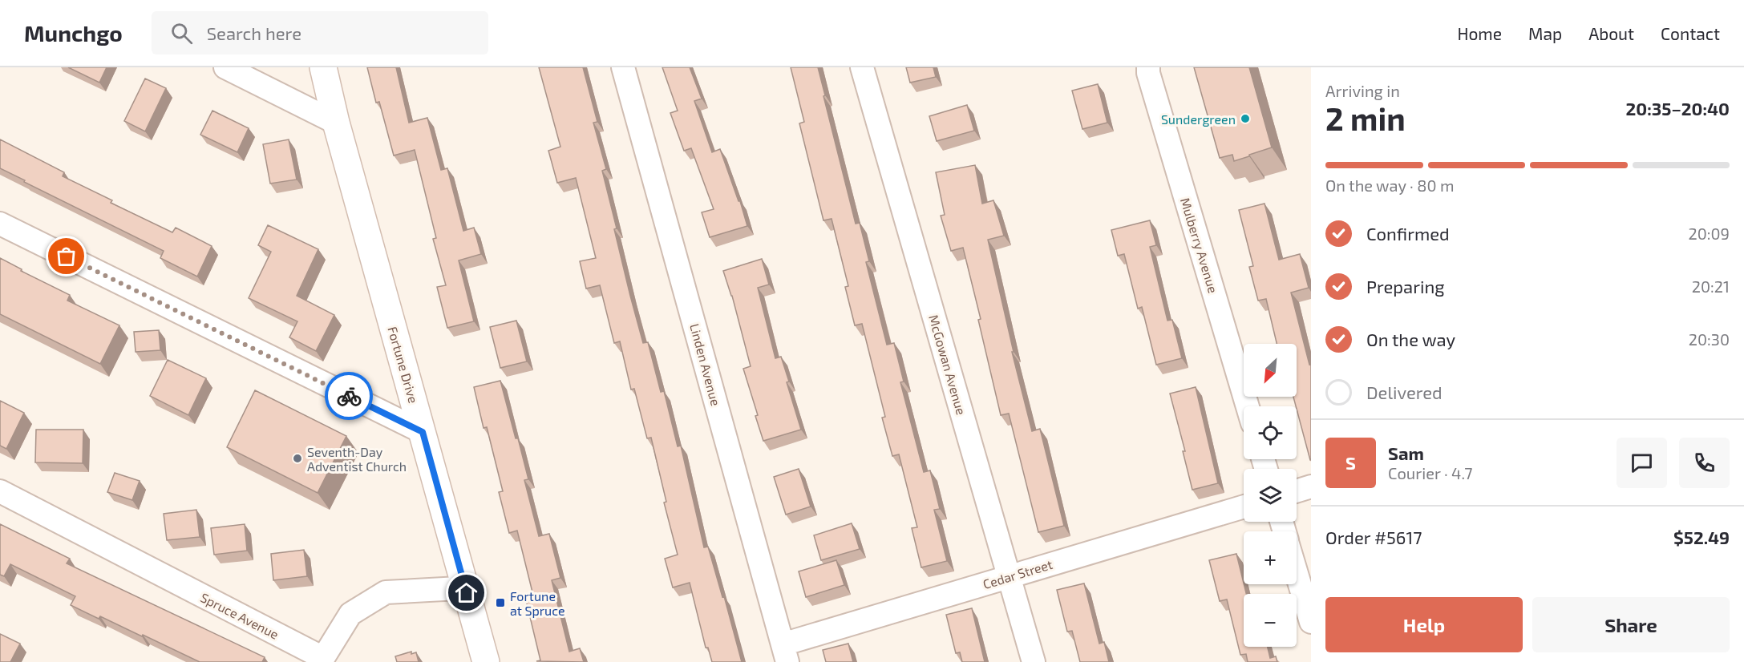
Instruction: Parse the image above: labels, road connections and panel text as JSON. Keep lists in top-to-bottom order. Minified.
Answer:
{"streets":{"main road":["Fortune Drive"],"street":["Mulberry Avenue","Linden Avenue","McGowan Avenue","Cedar Street","Spruce Avenue"]},"crossings":[["Fortune Drive","Spruce Avenue"],["Linden Avenue","Cedar Street"],["McGowan Avenue","Cedar Street"]],"places":{"other":["Sundergreen","Seventh-Day Adventist Church"],"transit":["Fortune at Spruce"]},"north":"bottom left","page":{"header":"Munchgo","search":"Search here","nav":["Home","Map","About","Contact"],"heading":["2 min","Arriving in","20:35–20:40"],"panel":["Sam","Courier · 4.7","Order #5617","$52.49"],"bar":"On the way · 80 m","list":[["Confirmed","20:09"],["Preparing","20:21"],["On the way","20:30"],"Delivered"],"map_buttons":["+","−"],"round":"S","buttons":["Help","Share"]}}
